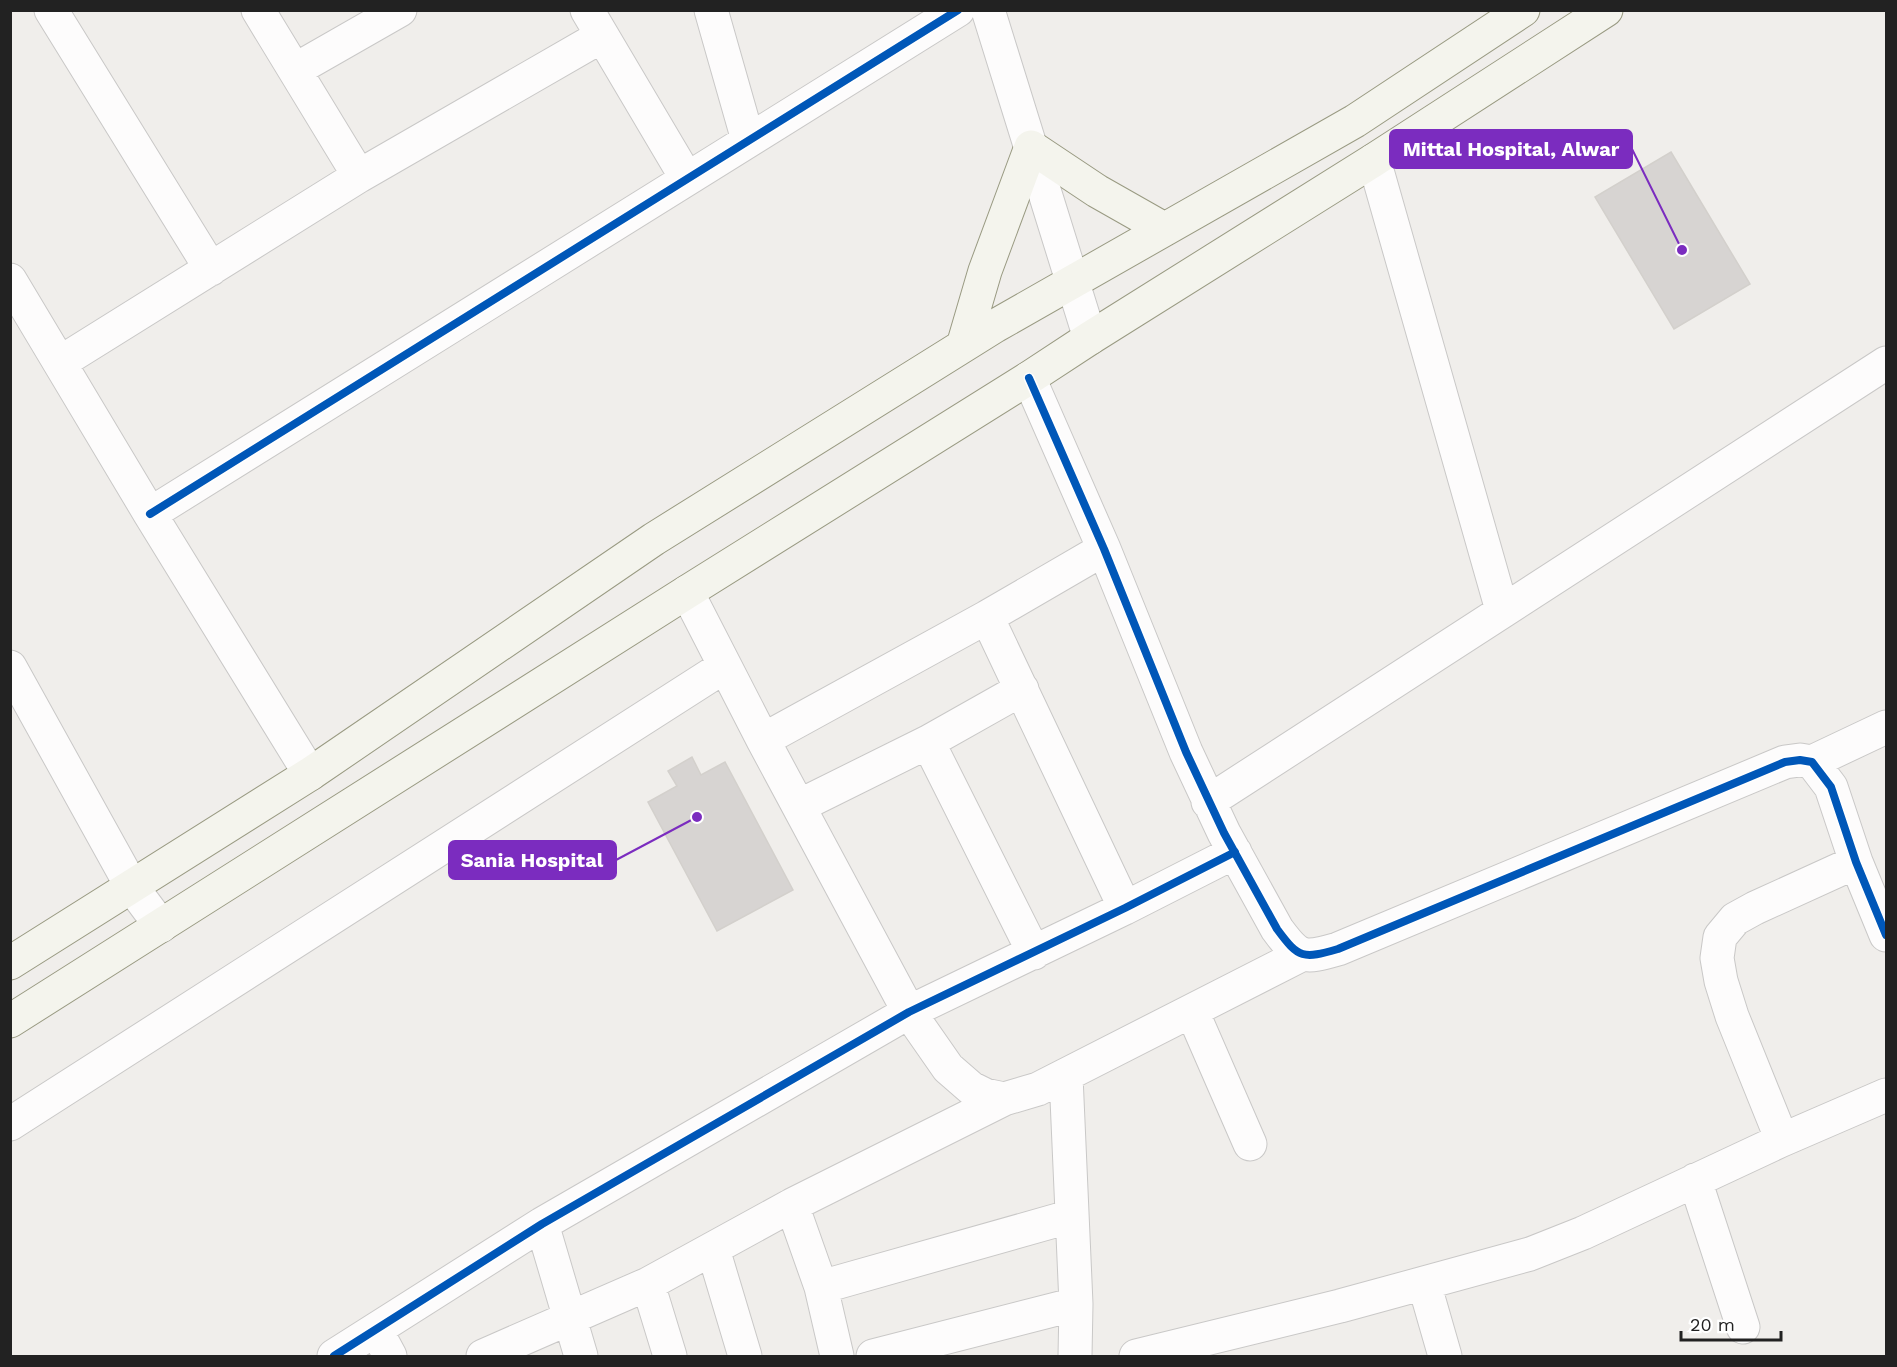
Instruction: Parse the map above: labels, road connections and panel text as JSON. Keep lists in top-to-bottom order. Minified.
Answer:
{"places":["Mittal Hospital, Alwar","Sania Hospital"],"scale_bar":"20 m"}
